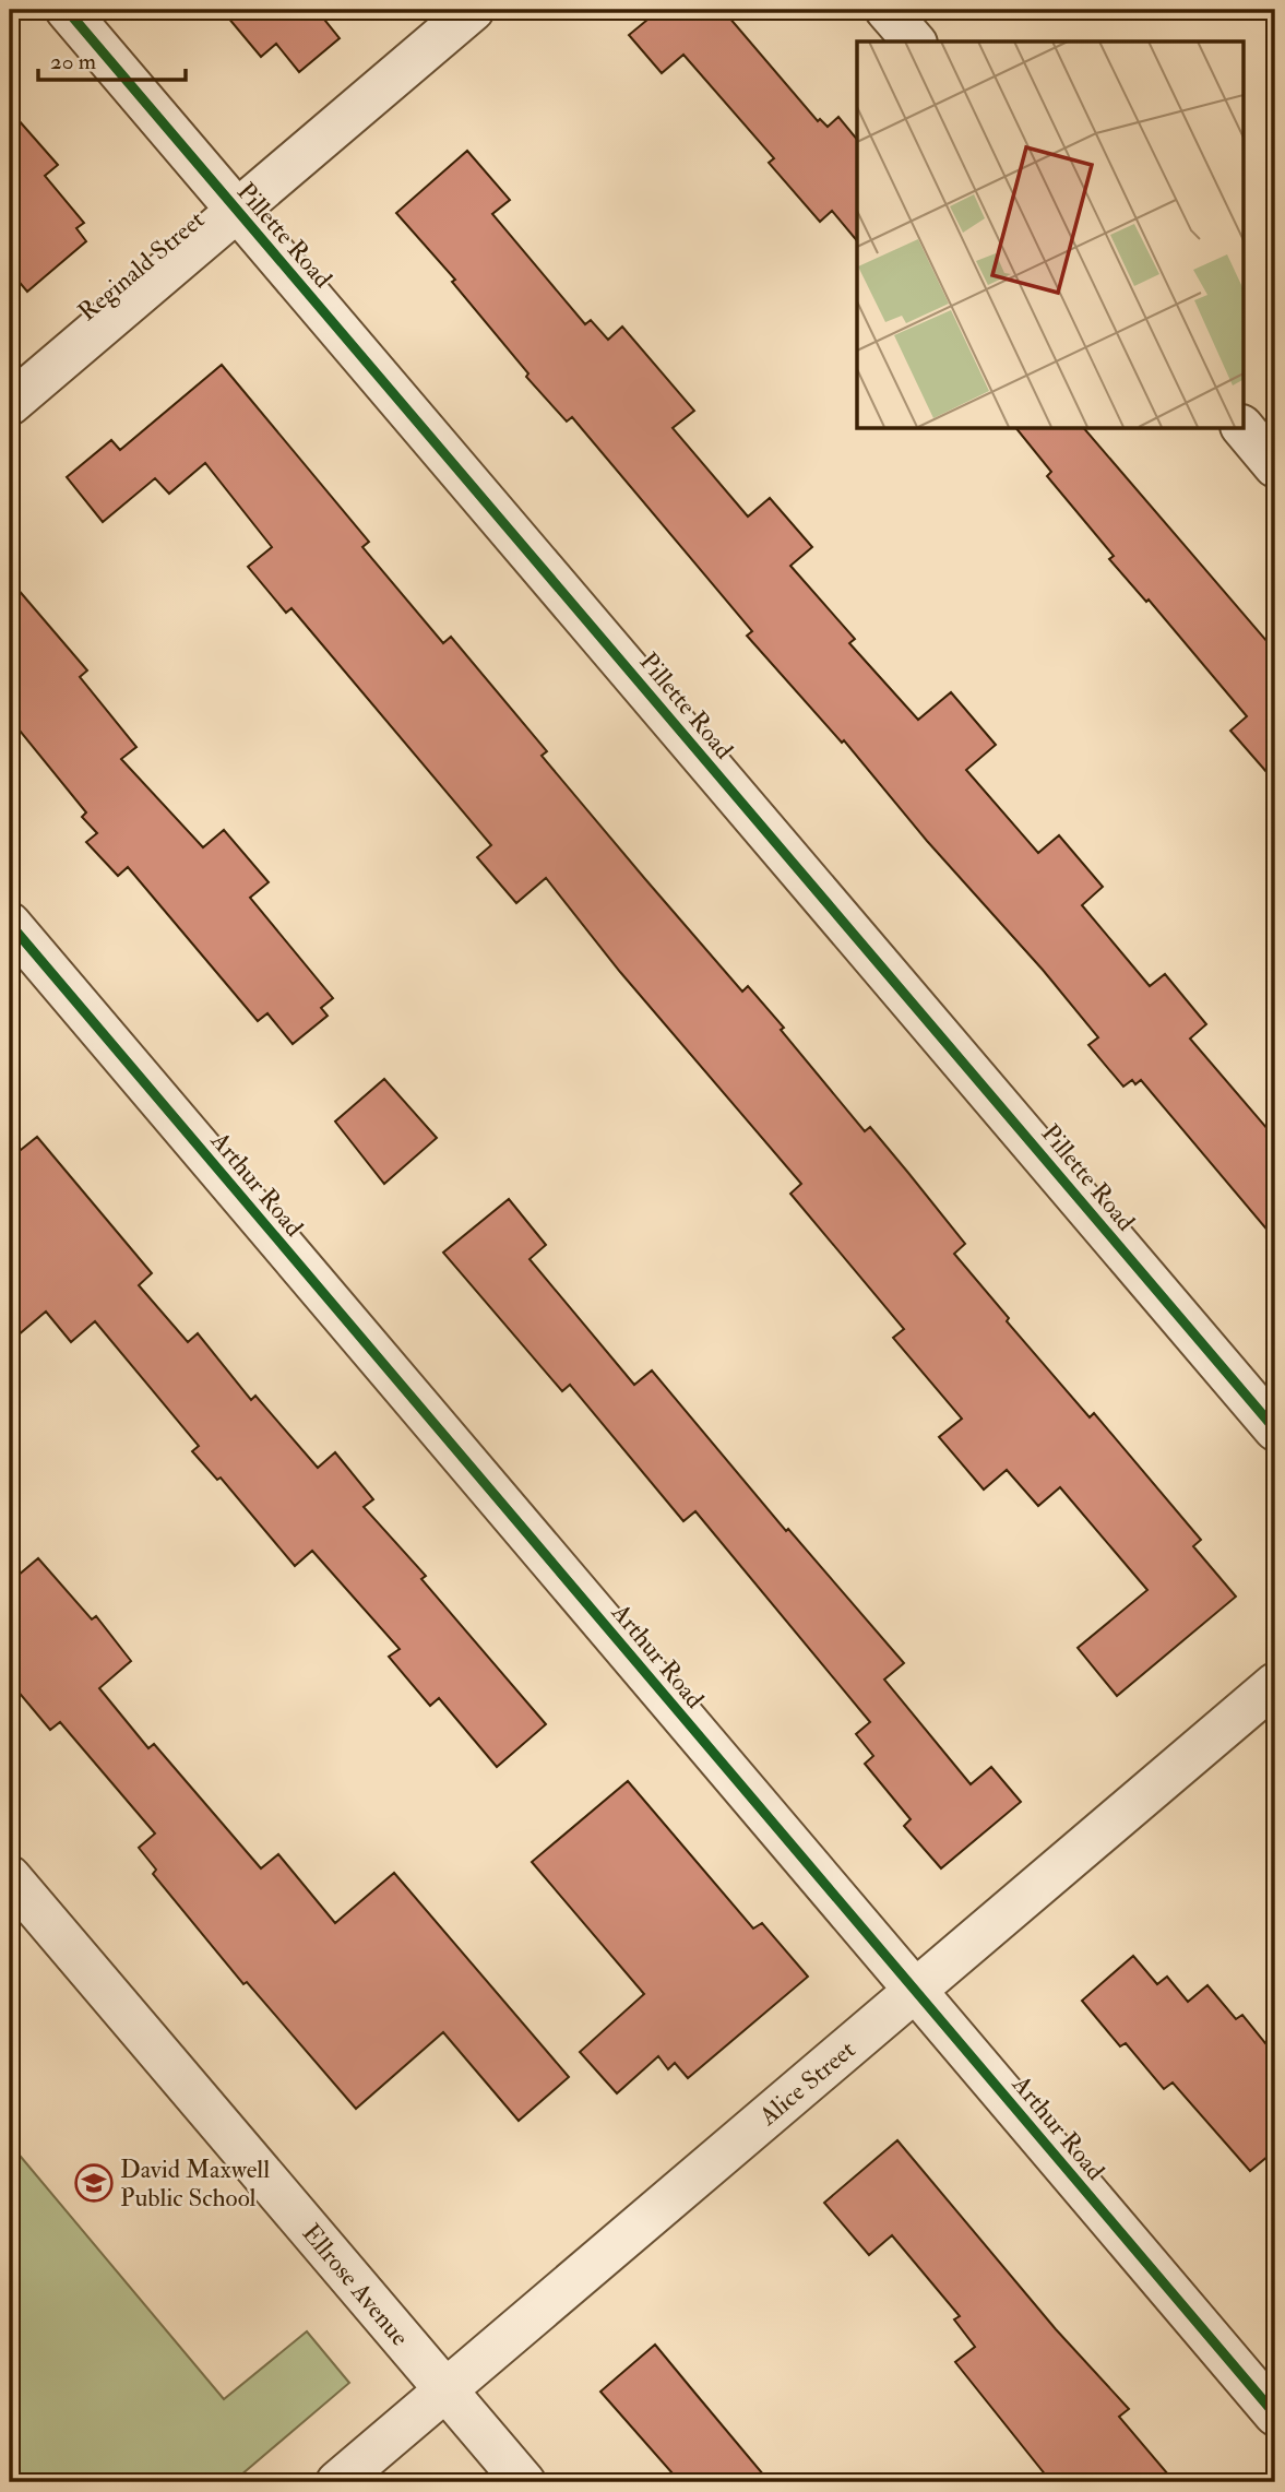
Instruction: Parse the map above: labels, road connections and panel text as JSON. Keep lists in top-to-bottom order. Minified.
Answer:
{"streets":{"street":["Pillette Road","Reginald Street","Arthur Road","Alice Street","Ellrose Avenue"]},"crossings":[["Pillette Road","Reginald Street"],["Arthur Road","Alice Street"],["Alice Street","Ellrose Avenue"]],"places":{"school or university":["David Maxwell Public School"]},"scale_bar":"20 m"}
